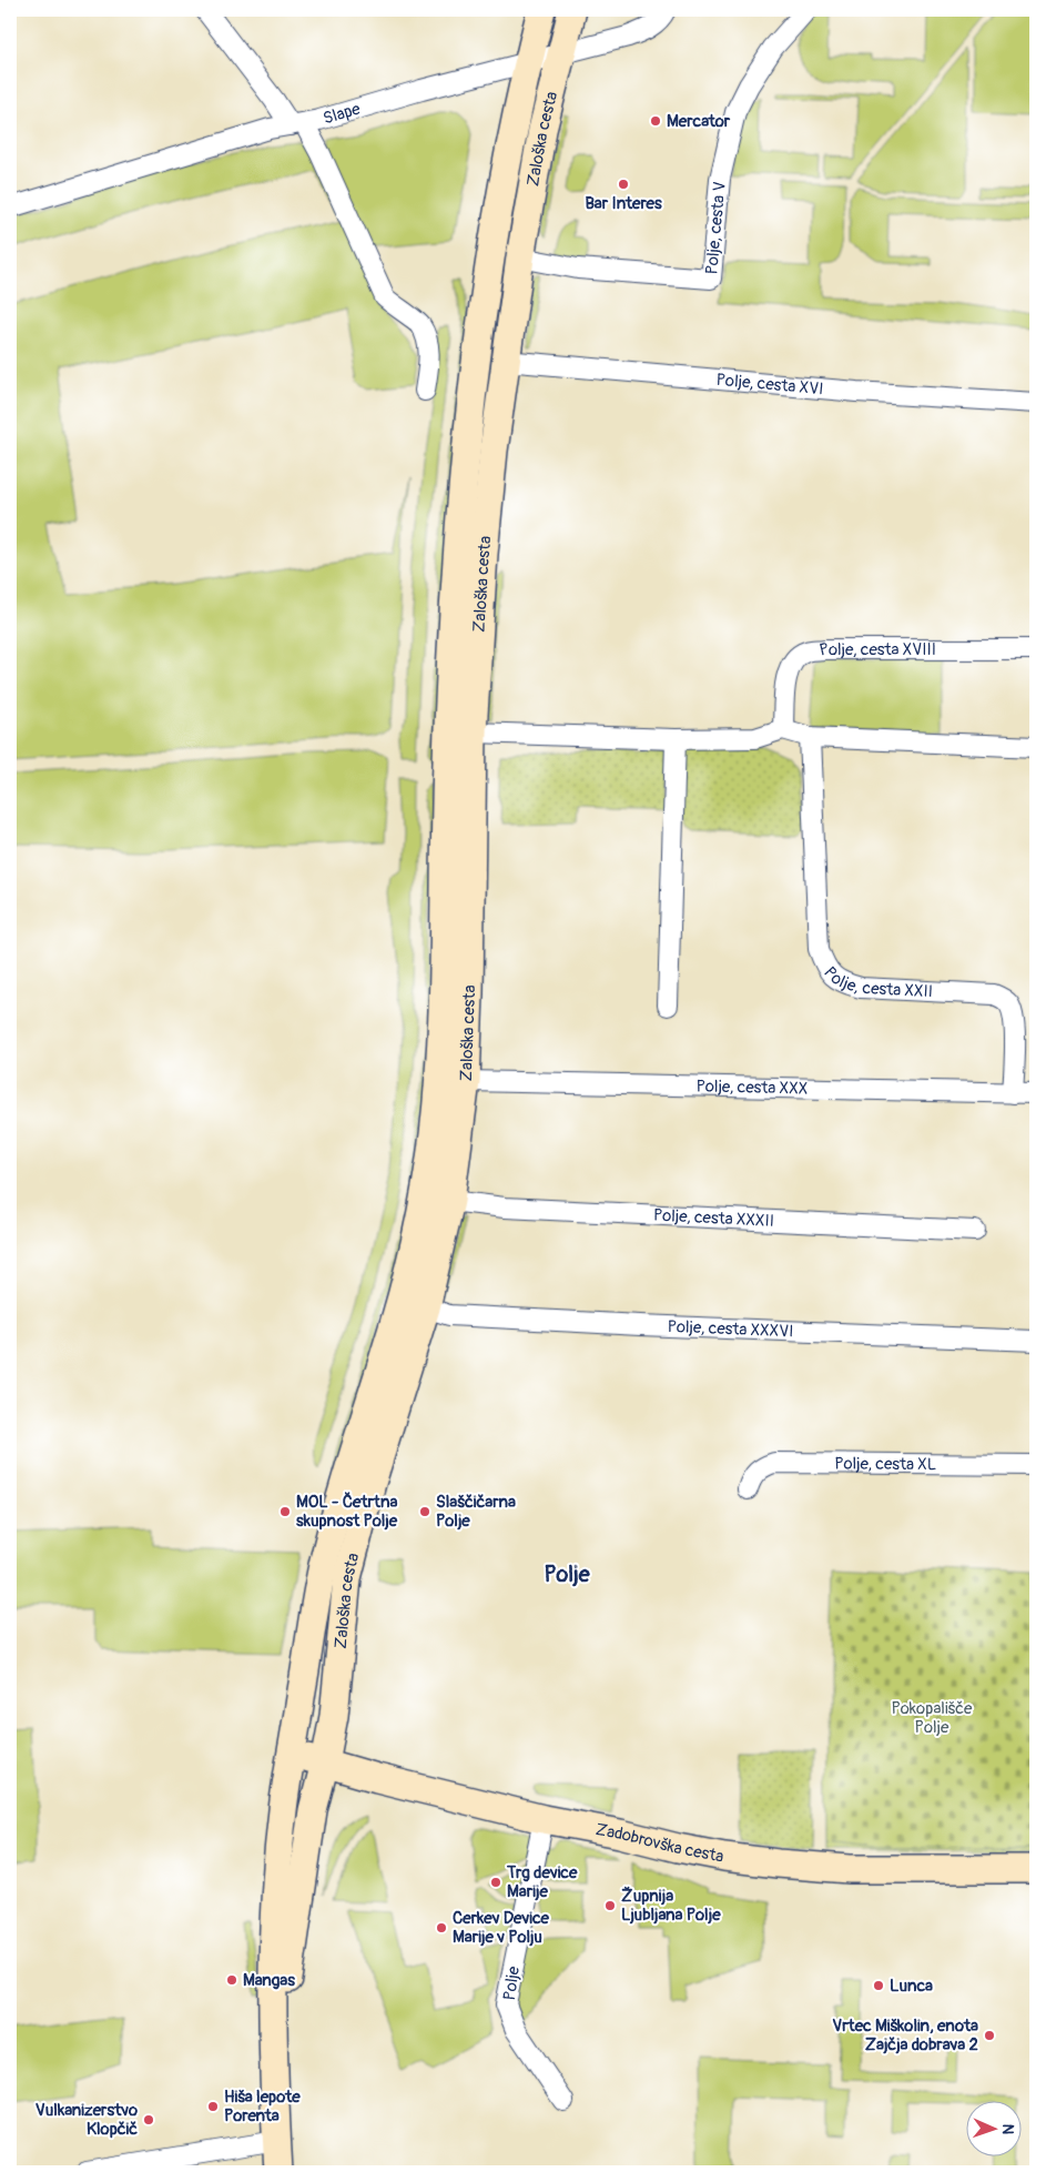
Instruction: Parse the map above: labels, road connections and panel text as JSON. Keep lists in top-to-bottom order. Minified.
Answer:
{"streets":{"main road":["Zaloška cesta","Zadobrovška cesta"],"street":["Slape","Polje, cesta V","Polje, cesta XVI","Polje, cesta XVIII","Polje, cesta XXII","Polje, cesta XXX","Polje, cesta XXXII","Polje, cesta XXXVI","Polje, cesta XL","Polje"]},"crossings":[["Slape","Zaloška cesta"],["Zaloška cesta","Polje, cesta V"],["Zaloška cesta","Polje, cesta XVI"],["Zaloška cesta","Polje, cesta XXX"],["Zaloška cesta","Polje, cesta XXXII"],["Zaloška cesta","Polje, cesta XXXVI"],["Zaloška cesta","Zadobrovška cesta"],["Polje, cesta XXII","Polje, cesta XXX"],["Zadobrovška cesta","Polje"]],"districts":["Polje"],"parks":["Pokopališče Polje"],"places":["Mercator","Bar Interes","MOL - Četrtna skupnost Polje","Slaščičarna Polje","Trg device Marije","Župnija Ljubljana Polje","Cerkev Device Marije v Polju","Mangas","Lunca","Vrtec Miškolin, enota Zajčja dobrava 2","Hiša lepote Porenta","Vulkanizerstvo Klopčič"],"north":"right"}
